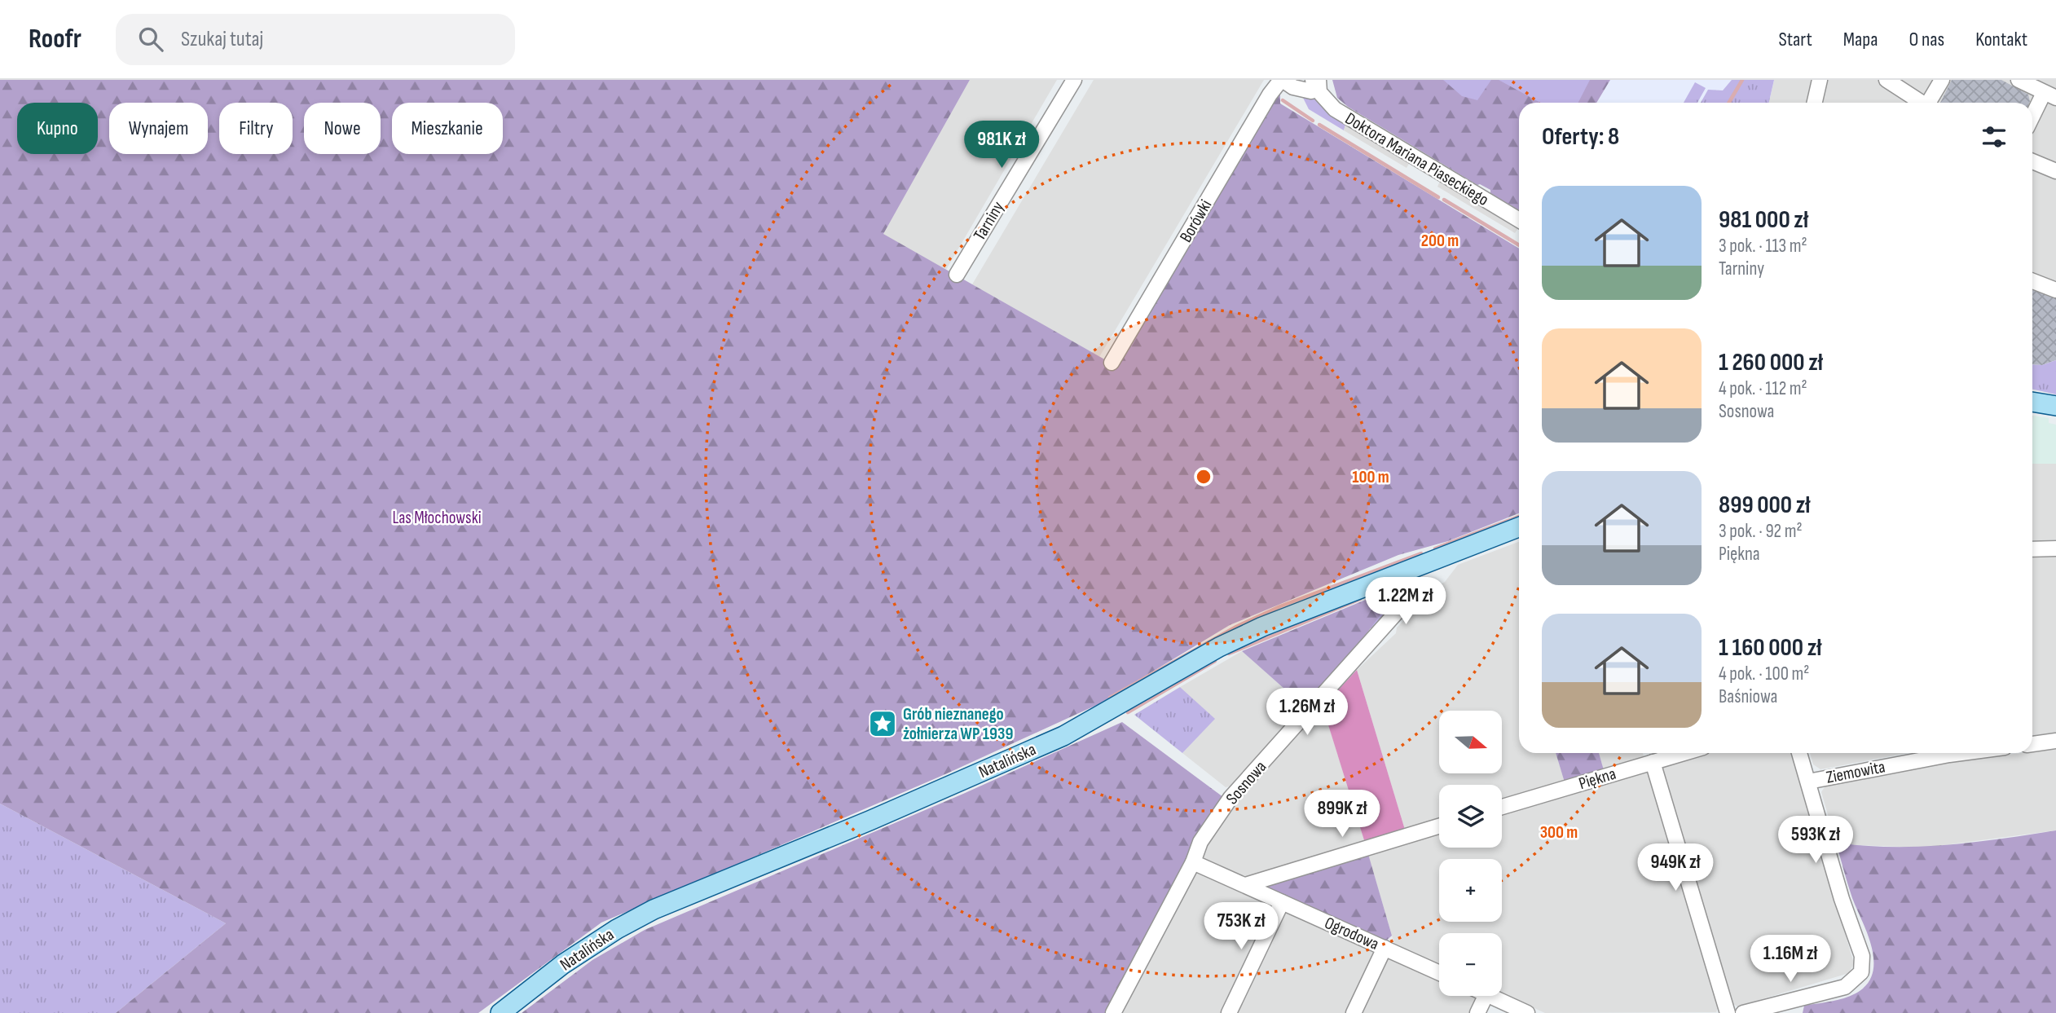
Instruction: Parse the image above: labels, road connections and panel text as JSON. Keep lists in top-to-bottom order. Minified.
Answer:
{"streets":{"main road":["Natalińska"],"street":["Doktora Mariana Piaseckiego","Tarniny","Borówki","Ziemowita","Piękna","Sosnowa","Ogrodowa"]},"crossings":[["Doktora Mariana Piaseckiego","Borówki"],["Natalińska","Sosnowa"],["Sosnowa","Ogrodowa"]],"parks":["Las Młochowski"],"places":{"place":["Grób nieznanego żołnierza WP 1939"]},"north":"right","page":{"header":"Roofr","search":"Szukaj tutaj","nav":["Start","Mapa","O nas","Kontakt"],"chip":["Kupno","Wynajem","Filtry","Nowe","Mieszkanie"],"heading":"Oferty: 8","price":["981K zł","1.22M zł","1.26M zł","899K zł","593K zł","949K zł","753K zł","1.16M zł"],"list":[{"name":"981 000 zł","note":"3 pok. · 113 m² · Tarniny"},{"name":"1 260 000 zł","note":"4 pok. · 112 m² · Sosnowa"},{"name":"899 000 zł","note":"3 pok. · 92 m² · Piękna"},{"name":"1 160 000 zł","note":"4 pok. · 100 m² · Baśniowa"}],"map_buttons":["+","−"]},"rings":["200 m","100 m","300 m"]}
